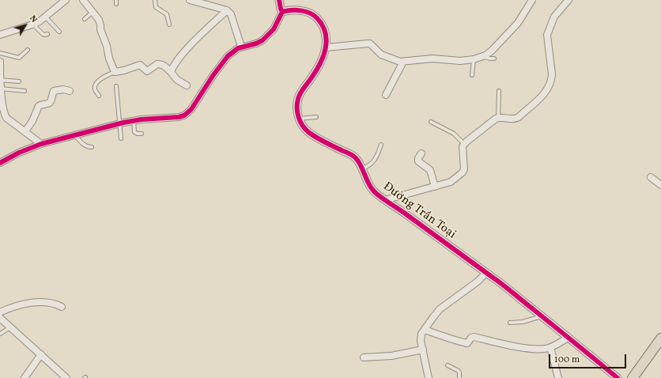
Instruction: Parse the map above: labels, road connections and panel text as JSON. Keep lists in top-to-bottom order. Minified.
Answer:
{"streets":{"street":["Đường Trần Toại"]},"scale_bar":"100 m","north":"top right"}
